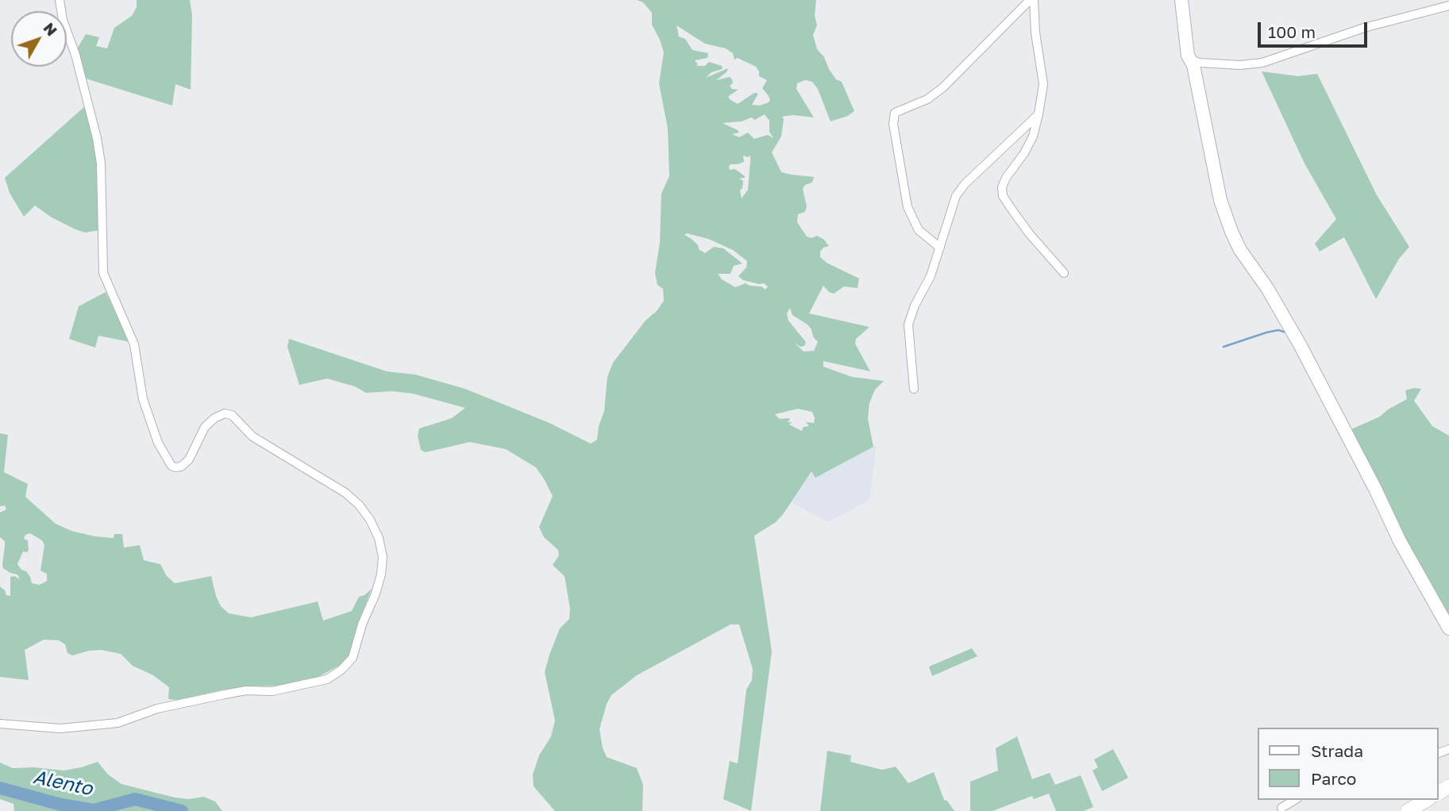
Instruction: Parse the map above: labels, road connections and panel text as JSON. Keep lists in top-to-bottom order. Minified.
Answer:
{"water":["Alento"],"legend":["Strada","Parco"],"scale_bar":"100 m","north":"top right"}
